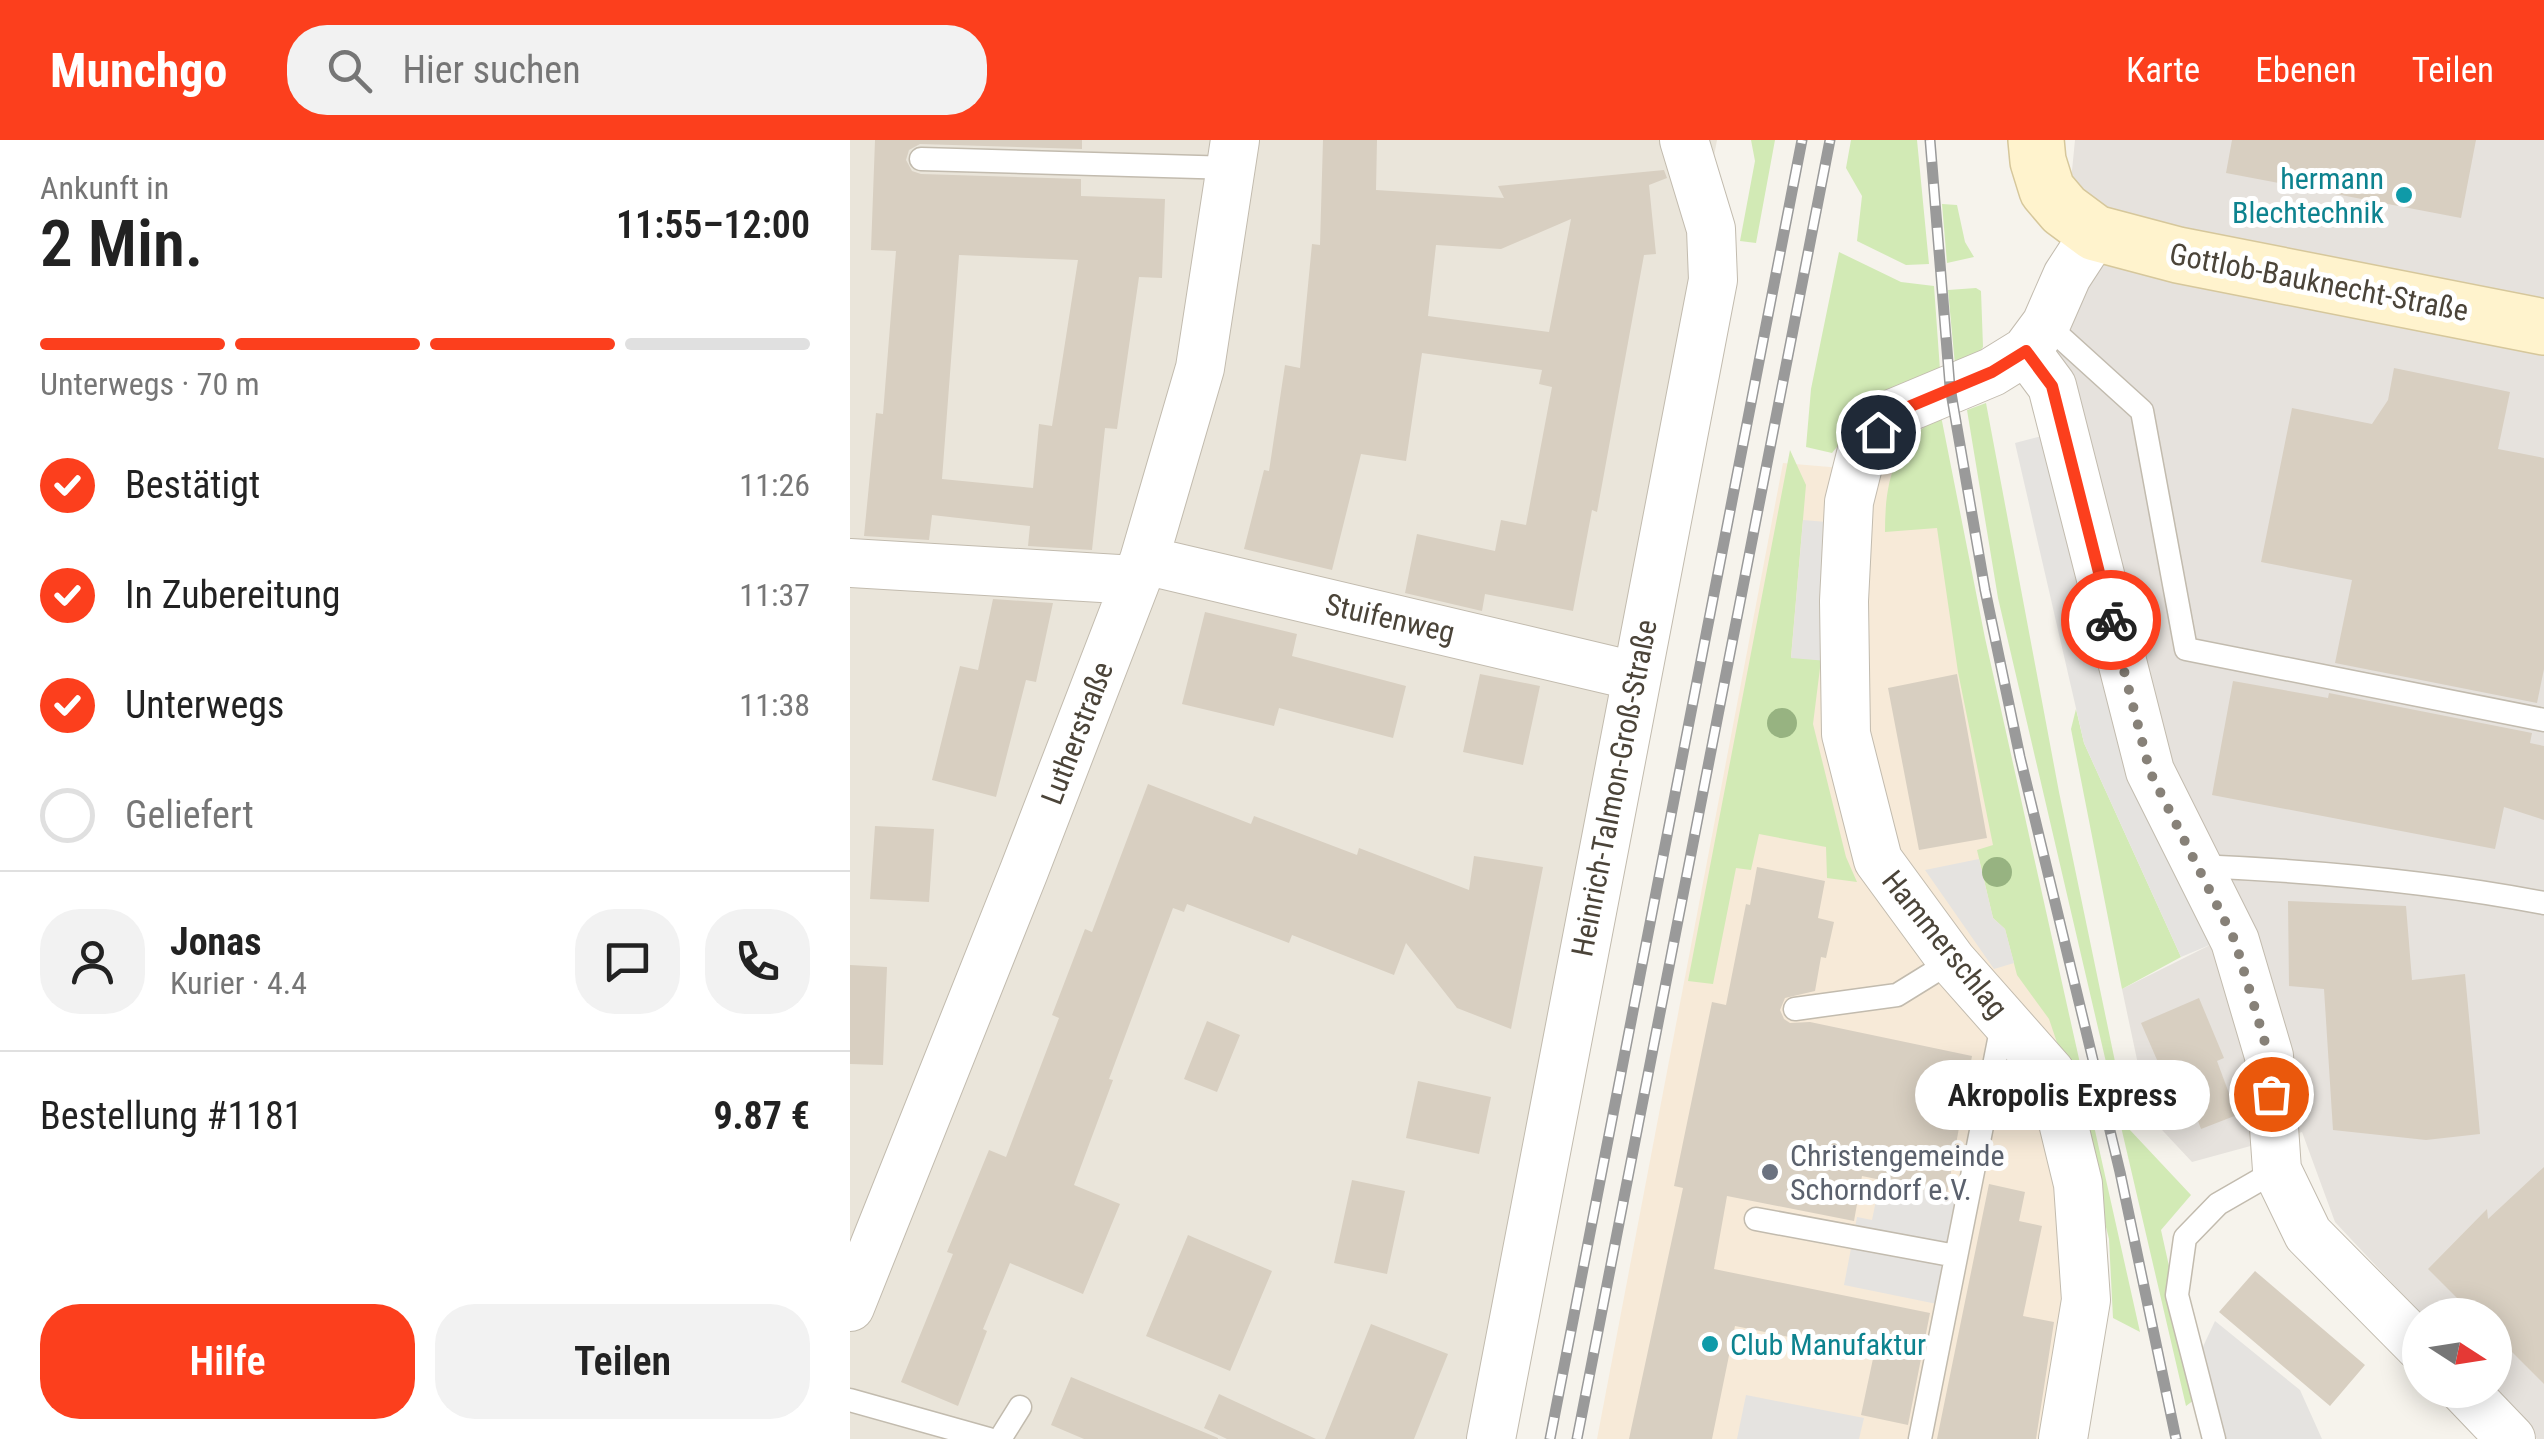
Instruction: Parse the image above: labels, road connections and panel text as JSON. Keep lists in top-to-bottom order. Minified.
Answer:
{"streets":{"street":["Gottlob-Bauknecht-Straße","Stuifenweg","Lutherstraße","Heinrich-Talmon-Groß-Straße","Hammerschlag"]},"crossings":[["Stuifenweg","Lutherstraße"],["Stuifenweg","Heinrich-Talmon-Groß-Straße"]],"places":["hermann Blechtechnik","Akropolis Express","Christengemeinde Schorndorf e.V.","Club Manufaktur"],"north":"right","page":{"header":"Munchgo","search":"Hier suchen","nav":["Karte","Ebenen","Teilen"],"heading":["2 Min.","Ankunft in","11:55–12:00"],"panel":["Jonas","Kurier · 4.4","Bestellung #1181","9.87 €"],"bar":"Unterwegs · 70 m","list":[["Bestätigt","11:26"],["In Zubereitung","11:37"],["Unterwegs","11:38"],"Geliefert"],"bubble":"Akropolis Express","buttons":["Hilfe","Teilen"]}}
